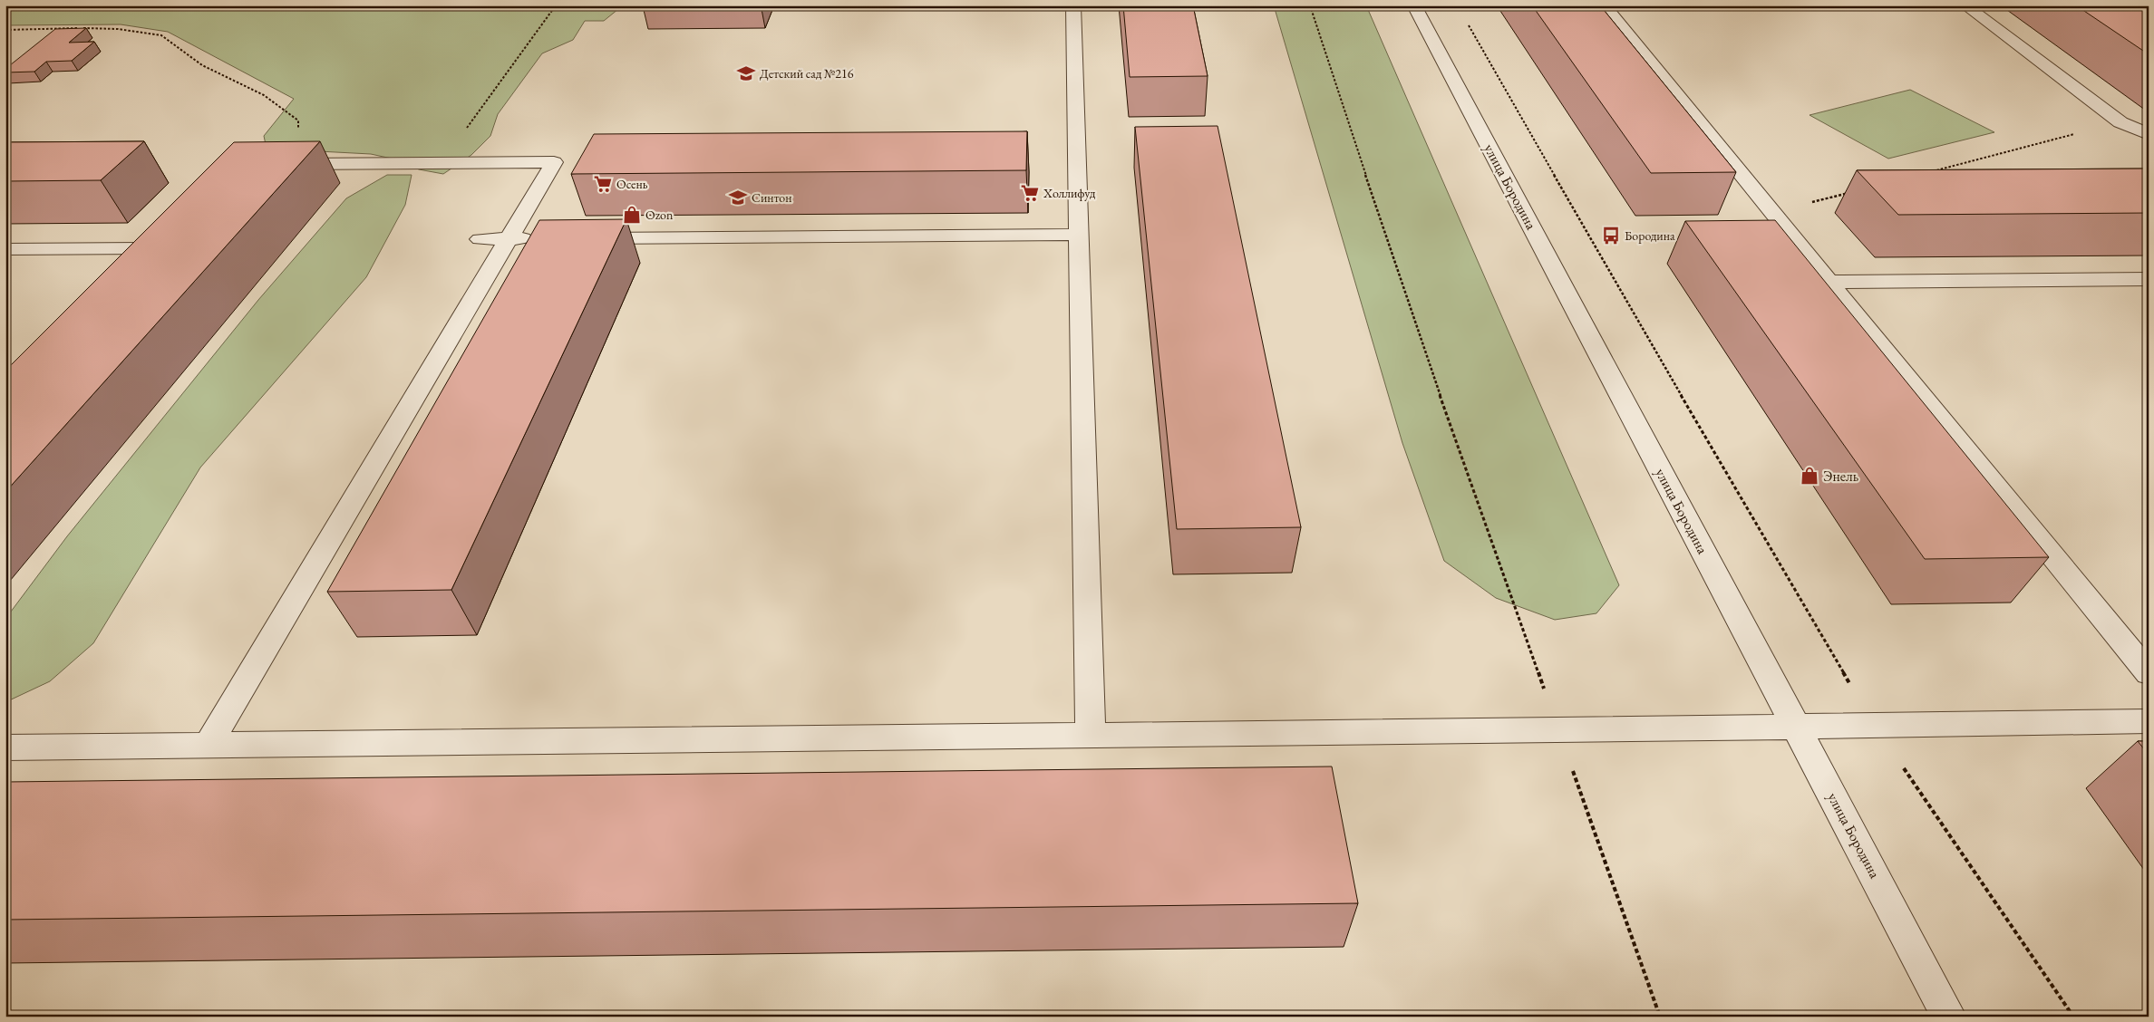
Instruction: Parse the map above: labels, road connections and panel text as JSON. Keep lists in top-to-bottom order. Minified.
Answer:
{"streets":{"street":["улица Бородина"]},"places":{"school or university":["Детский сад №216","Синтон"],"supermarket":["Осень","Холлифуд"],"shop":["Ozon","Энель"],"bus stop":["Бородина"]}}
